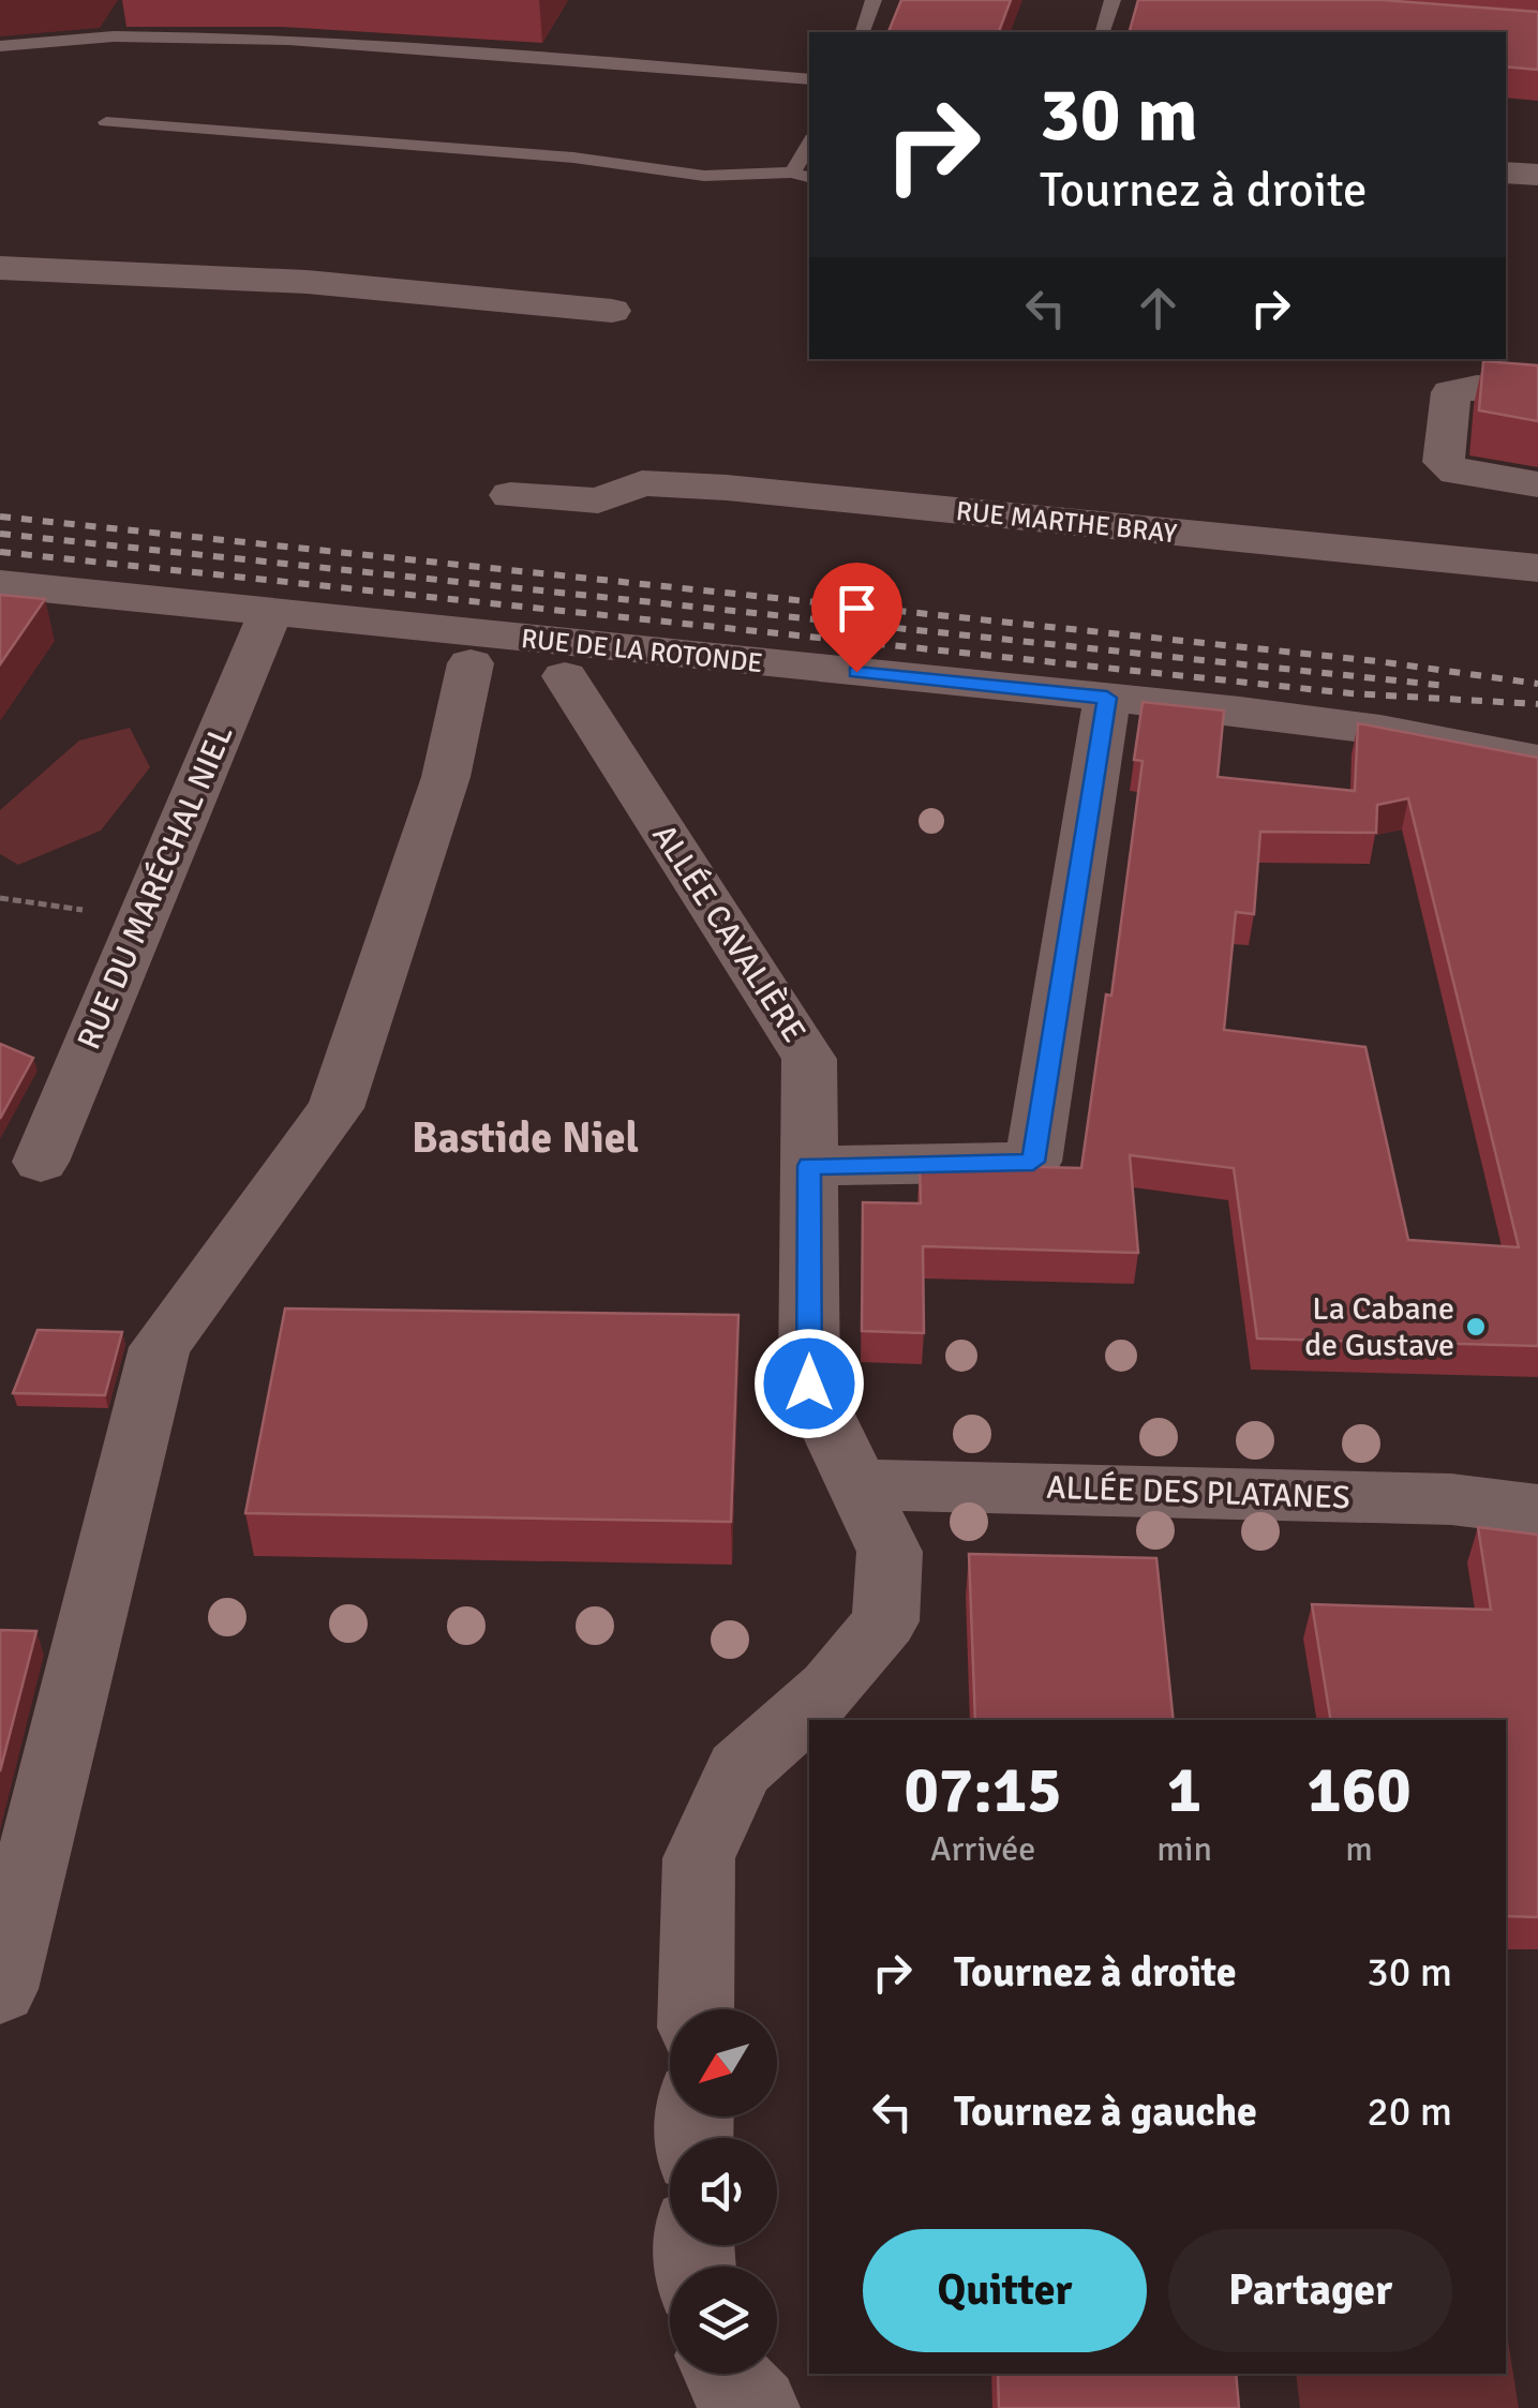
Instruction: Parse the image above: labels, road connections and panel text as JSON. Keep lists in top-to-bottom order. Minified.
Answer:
{"streets":{"street":["RUE MARTHE BRAY","RUE DE LA ROTONDE","RUE DU MARÉCHAL NIEL","ALLÉE CAVALIÈRE","ALLÉE DES PLATANES"]},"crossings":[["RUE DE LA ROTONDE","RUE DU MARÉCHAL NIEL"],["ALLÉE CAVALIÈRE","ALLÉE DES PLATANES"]],"districts":["Bastide Niel"],"places":["La Cabane de Gustave"],"north":"bottom left","page":{"turn":["30 m","Tournez à droite"],"eta":["07:15","Arrivée","1","min","160","m"],"list":[{"name":"Tournez à droite","value":"30 m"},{"name":"Tournez à gauche","value":"20 m"}],"buttons":["Quitter","Partager"]}}
